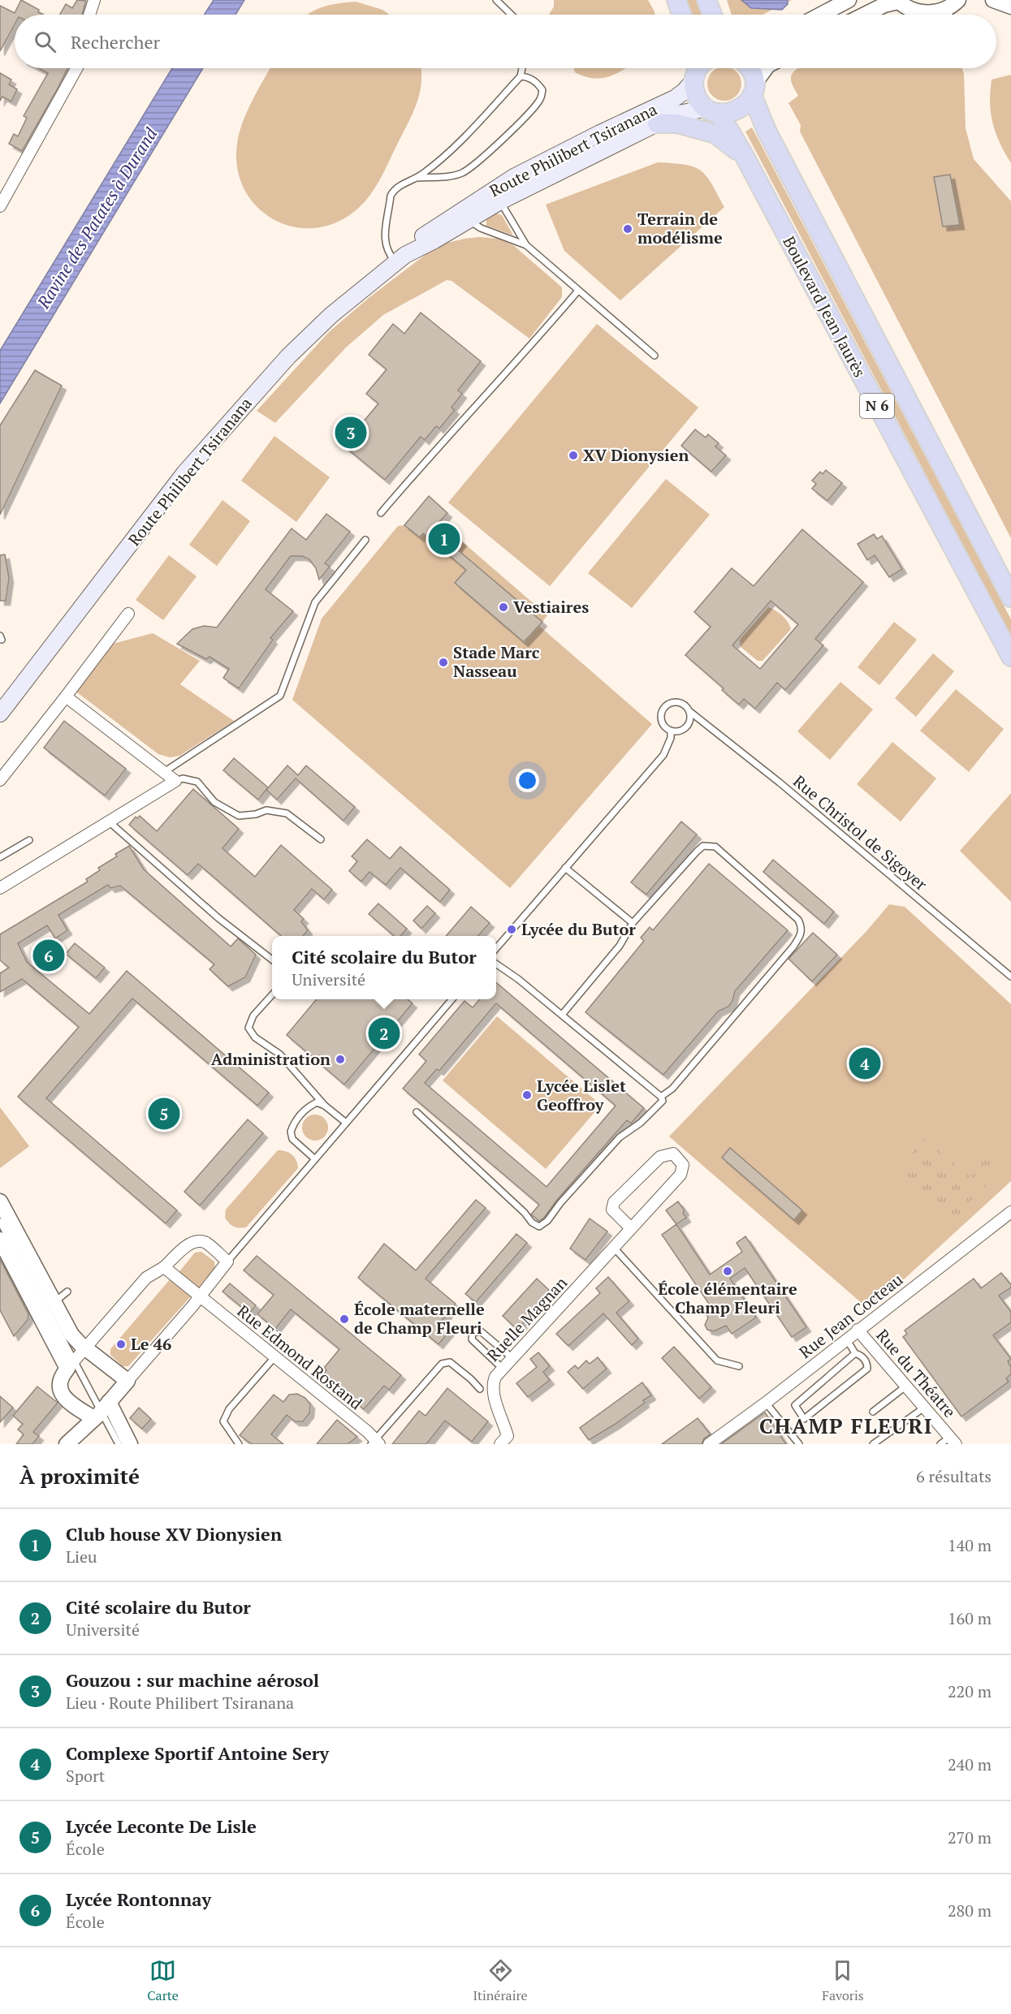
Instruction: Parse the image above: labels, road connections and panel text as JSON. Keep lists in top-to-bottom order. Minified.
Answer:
{"streets":{"main road":["Route Philibert Tsiranana","Boulevard Jean Jaurès","N 6"],"street":["Rue Jean Cocteau","Ruelle Magnan","Rue Edmond Rostand","Rue du Théatre"],"lane":["Rue Christol de Sigoyer"]},"crossings":[["Route Philibert Tsiranana","Boulevard Jean Jaurès"],["Rue Jean Cocteau","Rue du Théatre"]],"districts":["CHAMP FLEURI"],"water":["Ravine des Patates à Durand"],"places":["Terrain de modélisme","XV Dionysien","Vestiaires","Stade Marc Nasseau","Lycée du Butor","Administration","Lycée Lislet Geoffroy","École élémentaire Champ Fleuri","École maternelle de Champ Fleuri","Le 46"],"page":{"search":"Rechercher","pins":["3","1","6","2","4","5"],"popup":["Cité scolaire du Butor","Université"],"heading":["À proximité","6 résultats"],"list":[{"mark":"1","name":"Club house XV Dionysien","note":"Lieu","value":"140 m"},{"mark":"2","name":"Cité scolaire du Butor","note":"Université","value":"160 m"},{"mark":"3","name":"Gouzou : sur machine aérosol","note":"Lieu · Route Philibert Tsiranana","value":"220 m"},{"mark":"4","name":"Complexe Sportif Antoine Sery","note":"Sport","value":"240 m"},{"mark":"5","name":"Lycée Leconte De Lisle","note":"École","value":"270 m"},{"mark":"6","name":"Lycée Rontonnay","note":"École","value":"280 m"}],"nav":["Carte","Itinéraire","Favoris"]}}
